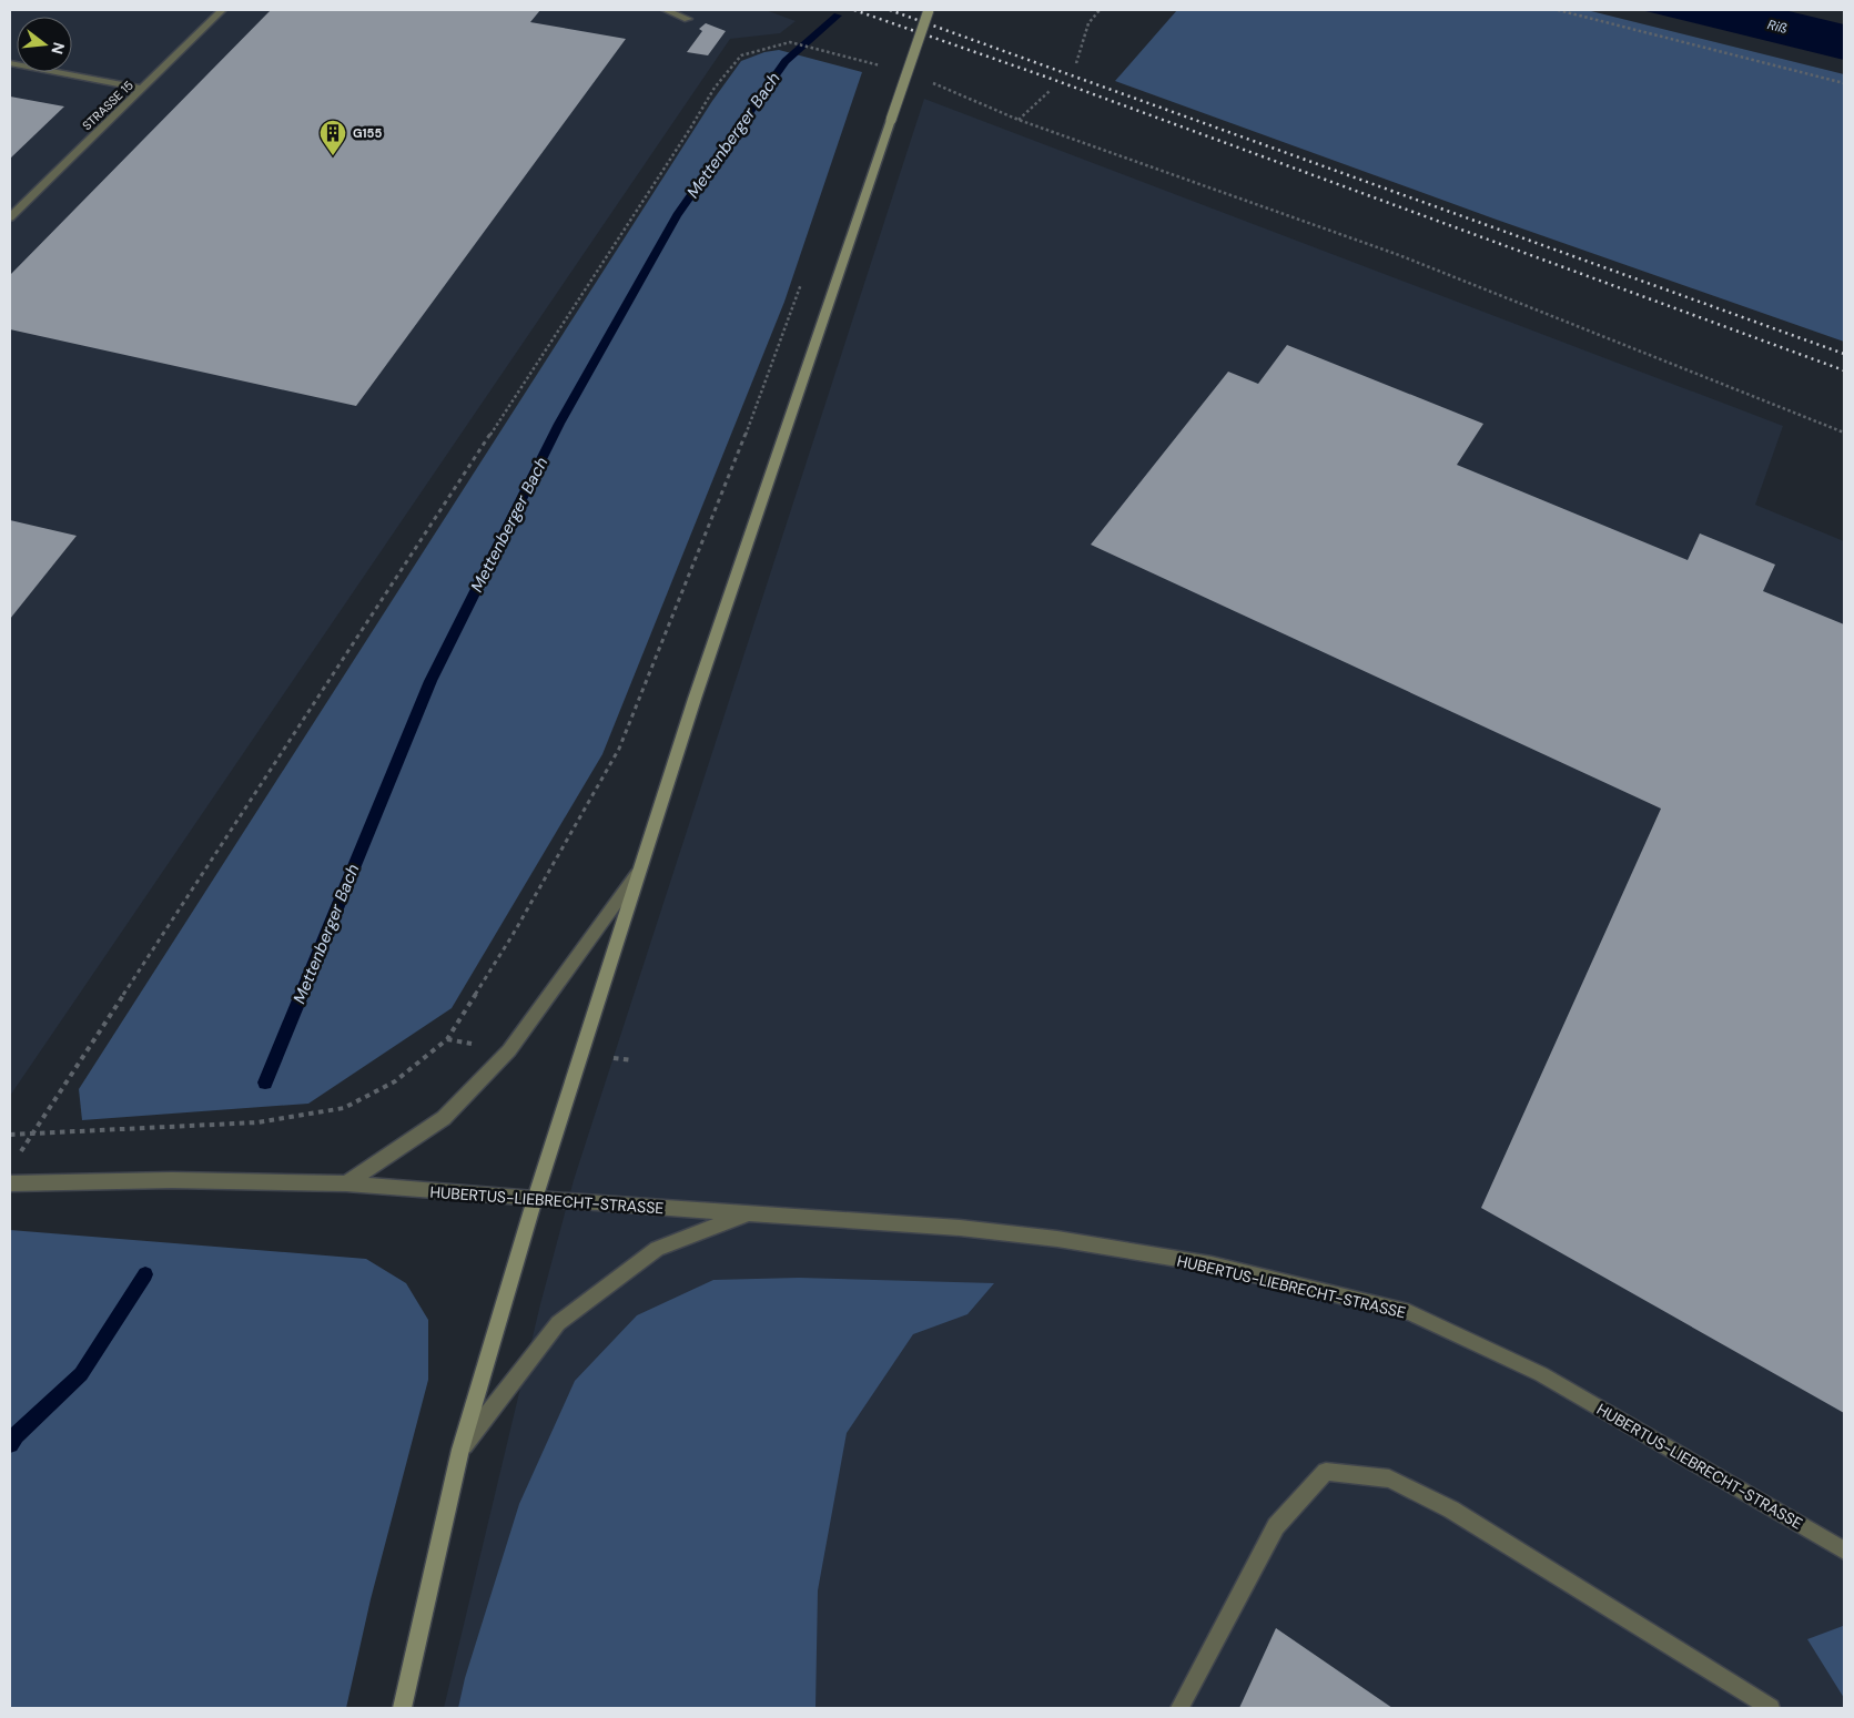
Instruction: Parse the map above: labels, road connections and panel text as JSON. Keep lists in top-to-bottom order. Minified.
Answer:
{"streets":{"street":["STRASSE 15","HUBERTUS-LIEBRECHT-STRASSE"]},"water":["Riß","Mettenberger Bach"],"places":{"building":["G155"]},"north":"right"}
